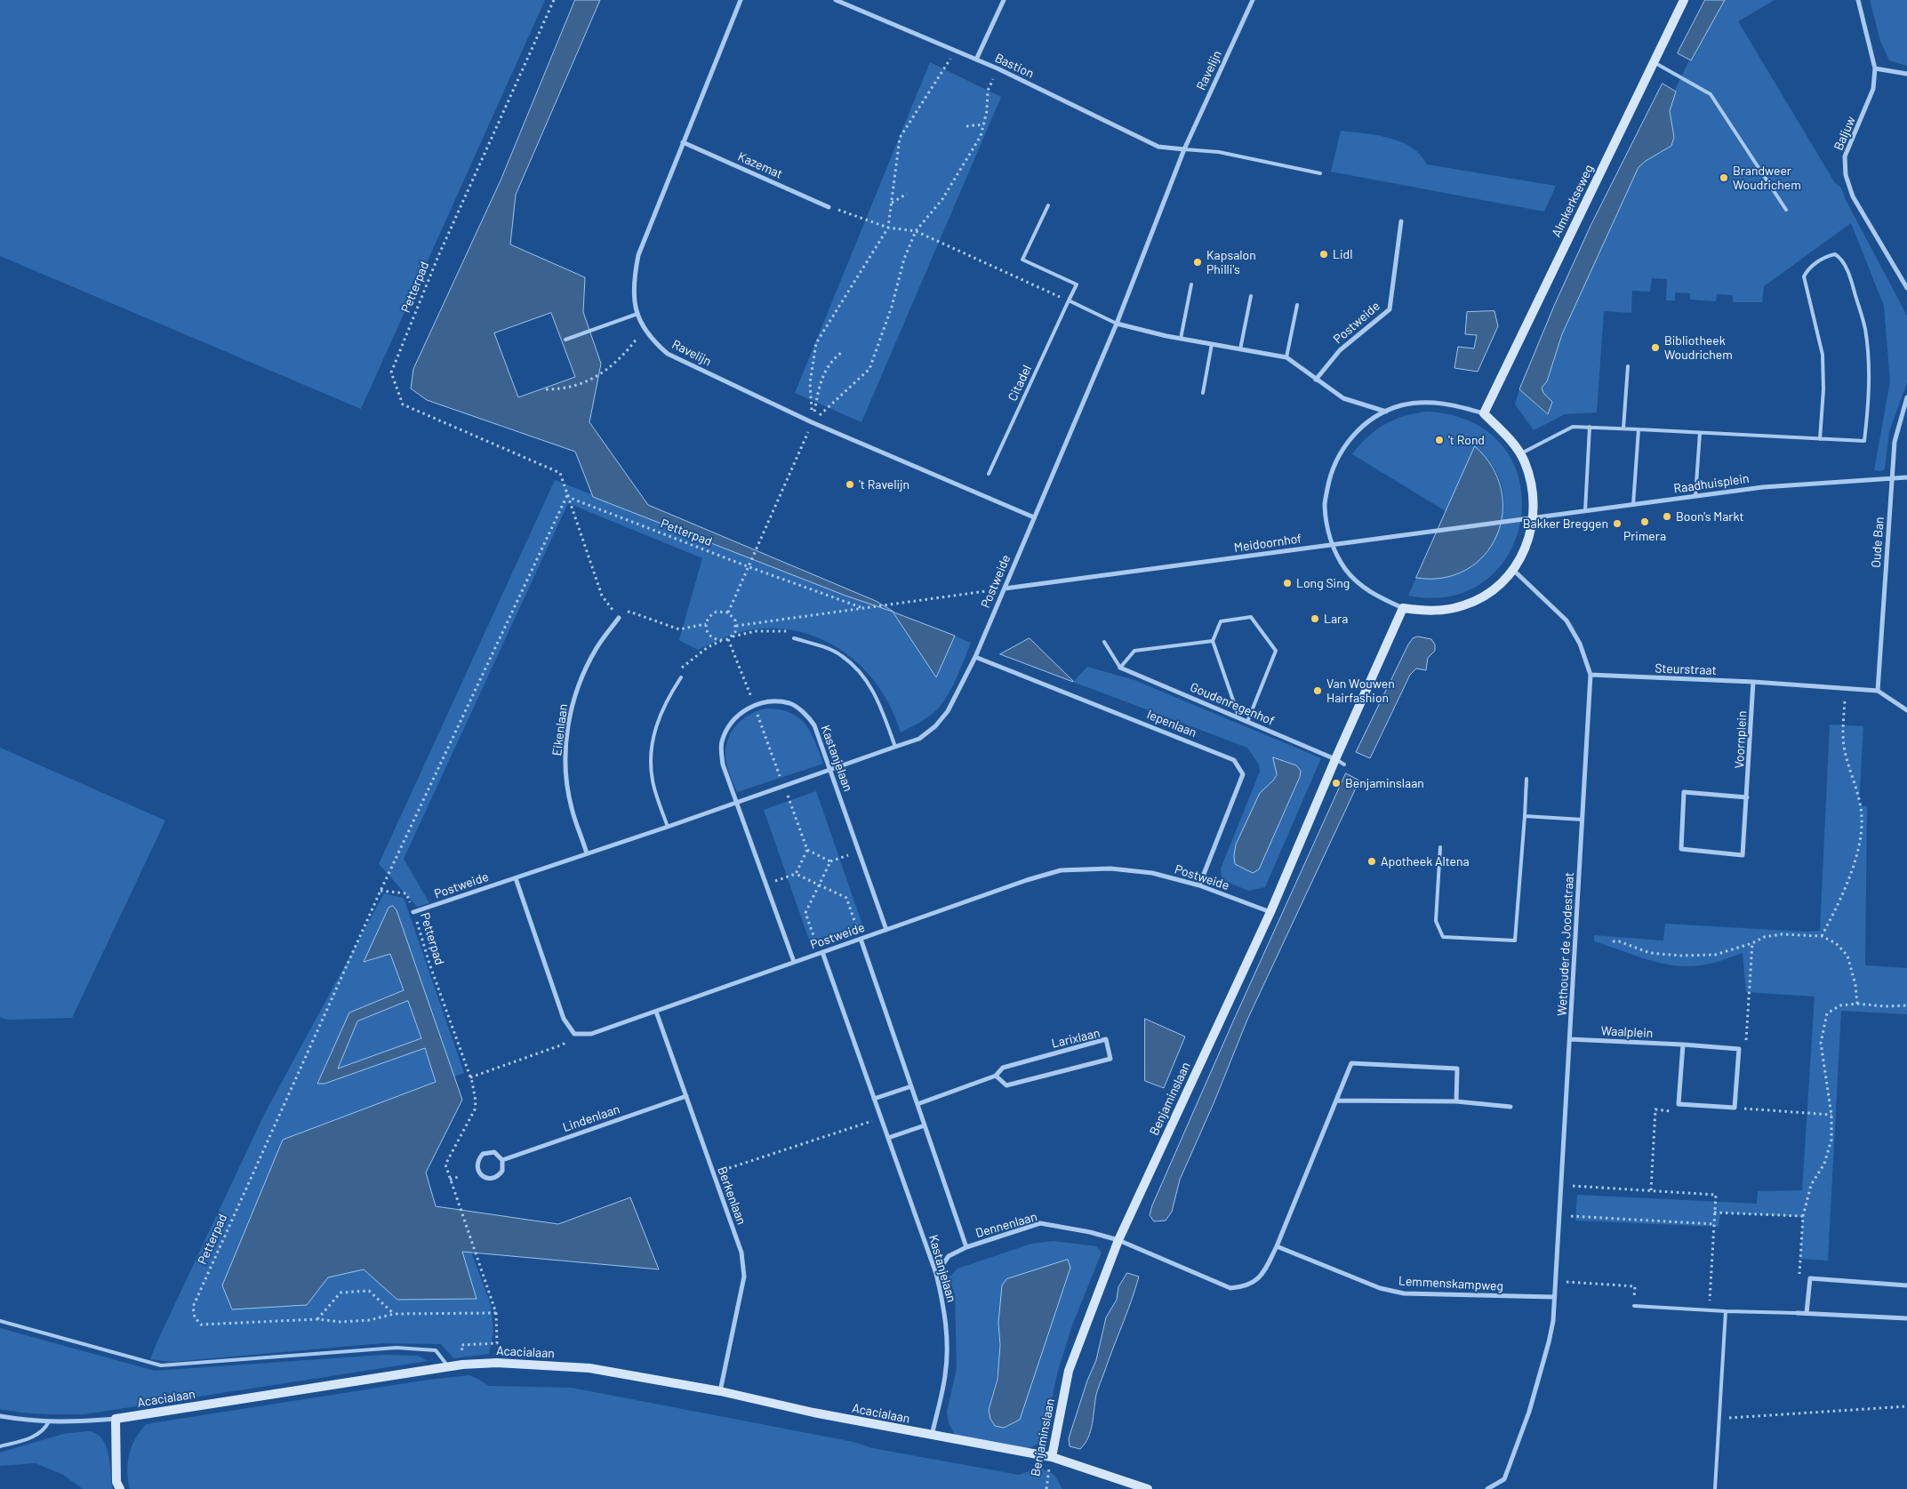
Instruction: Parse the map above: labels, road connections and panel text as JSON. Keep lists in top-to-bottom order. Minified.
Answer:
{"streets":{"street":["Bastion","Ravelijn","Baljuw","Kazemat","Almkerkseweg","Postweide","Raadhuisplein","Oude Ban","Meidoornhof","Steurstraat","Goudenregenhof","Iepenlaan","Eikenlaan","Voornplein","Kastanjelaan","Wethouder de Joodestraat","Waalplein","Larixlaan","Benjaminslaan","Lindenlaan","Berkenlaan","Dennenlaan","Lemmenskampweg","Acacialaan"],"lane":["Citadel"],"path":["Petterpad"]},"crossings":[["Bastion","Ravelijn"],["Bastion","Postweide"],["Ravelijn","Kazemat"],["Ravelijn","Postweide"],["Petterpad","Postweide"],["Petterpad","Eikenlaan"],["Petterpad","Acacialaan"],["Postweide","Meidoornhof"],["Postweide","Iepenlaan"],["Postweide","Eikenlaan"],["Postweide","Kastanjelaan"],["Postweide","Benjaminslaan"],["Postweide","Berkenlaan"],["Raadhuisplein","Oude Ban"],["Raadhuisplein","Meidoornhof"],["Oude Ban","Steurstraat"],["Steurstraat","Voornplein"],["Steurstraat","Wethouder de Joodestraat"],["Goudenregenhof","Benjaminslaan"],["Kastanjelaan","Dennenlaan"],["Kastanjelaan","Acacialaan"],["Wethouder de Joodestraat","Waalplein"],["Wethouder de Joodestraat","Lemmenskampweg"],["Benjaminslaan","Dennenlaan"],["Benjaminslaan","Acacialaan"],["Lindenlaan","Berkenlaan"],["Berkenlaan","Acacialaan"]],"places":["Brandweer Woudrichem","Lidl","Kapsalon Philli's","Bibliotheek Woudrichem","'t Rond","'t Ravelijn","Boon's Markt","Primera","Bakker Breggen","Long Sing","Lara","Van Wouwen Hairfashion","Benjaminslaan","Apotheek Altena"]}
